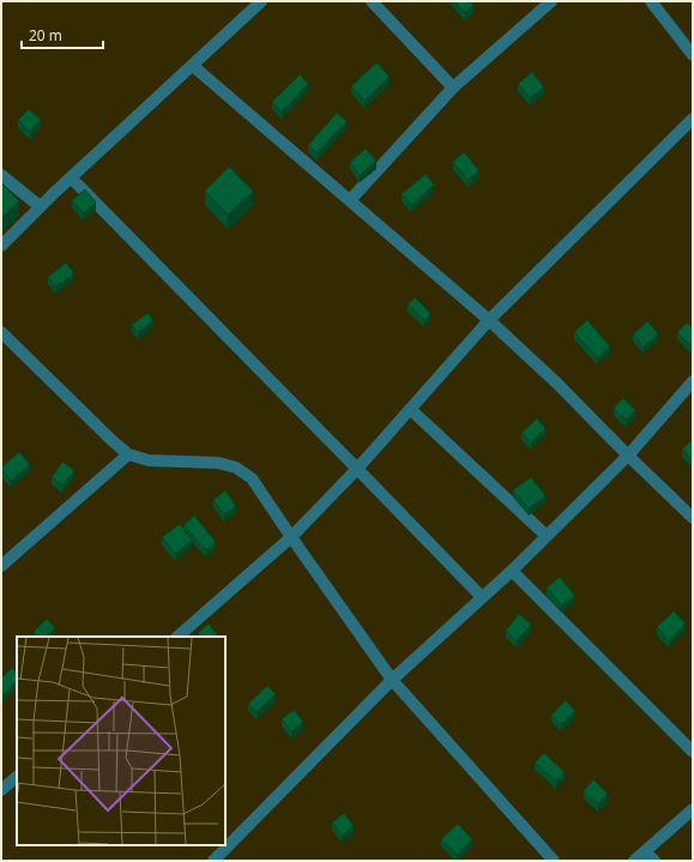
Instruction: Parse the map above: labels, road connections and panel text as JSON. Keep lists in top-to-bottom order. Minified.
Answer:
{"scale_bar":"20 m"}
